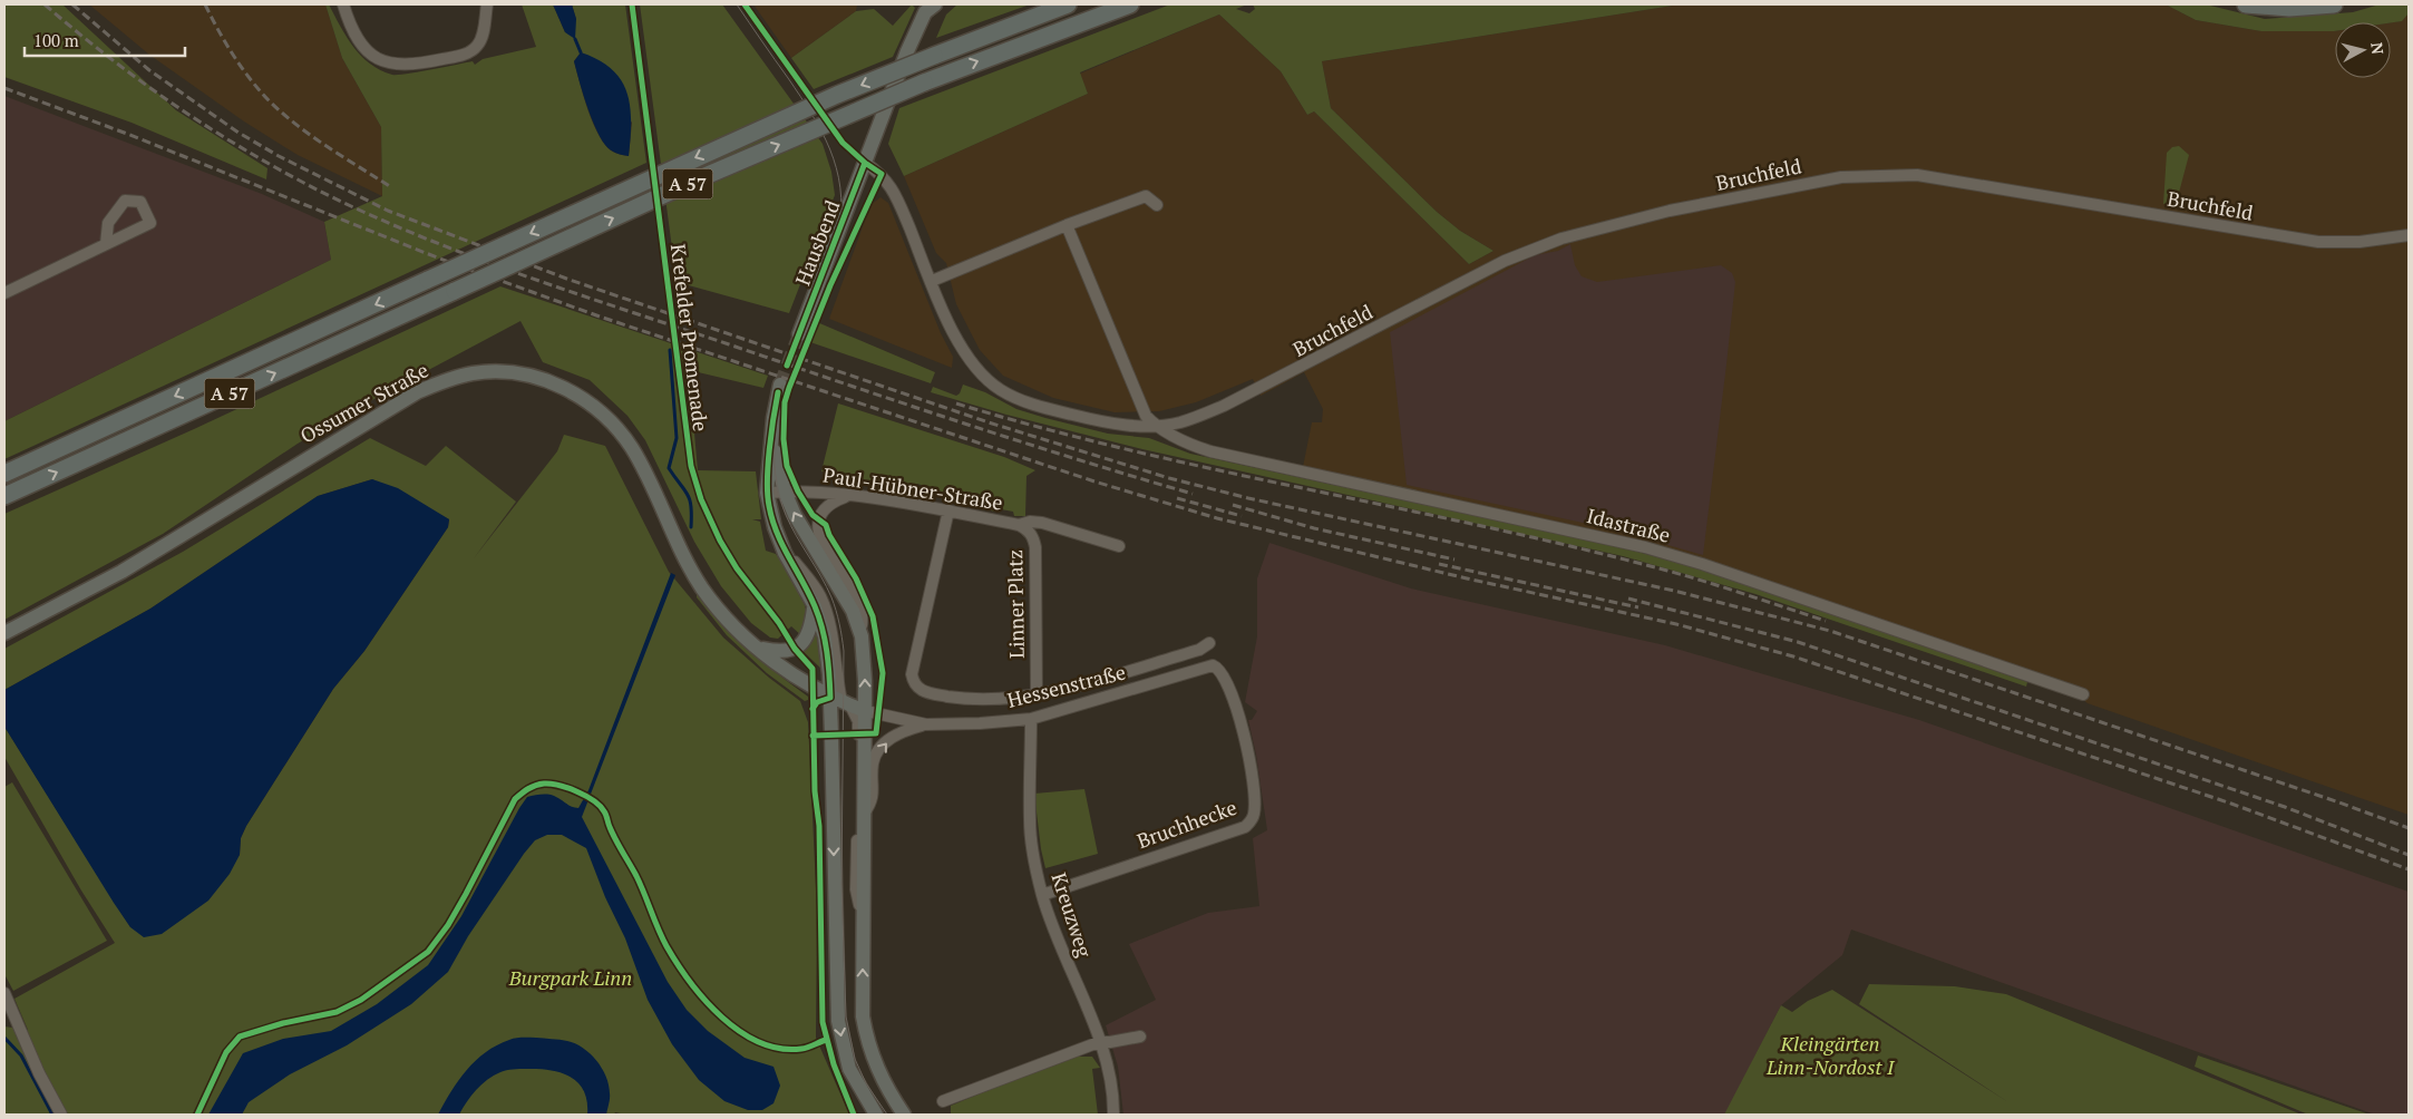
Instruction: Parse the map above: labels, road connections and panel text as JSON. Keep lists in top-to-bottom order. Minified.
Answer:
{"streets":{"highway":["A 57"],"main road":["Hausbend","Ossumer Straße"],"street":["Bruchfeld","Paul-Hübner-Straße","Idastraße","Linner Platz","Hessenstraße","Bruchhecke","Kreuzweg"],"cycle path":["Krefelder Promenade"]},"crossings":[["Bruchfeld","Hausbend"],["Bruchfeld","Idastraße"],["Ossumer Straße","Hessenstraße"],["Paul-Hübner-Straße","Linner Platz"],["Hessenstraße","Bruchhecke"],["Hessenstraße","Kreuzweg"],["Bruchhecke","Kreuzweg"]],"parks":["Burgpark Linn","Kleingärten Linn-Nordost I"],"scale_bar":"100 m","north":"right"}
